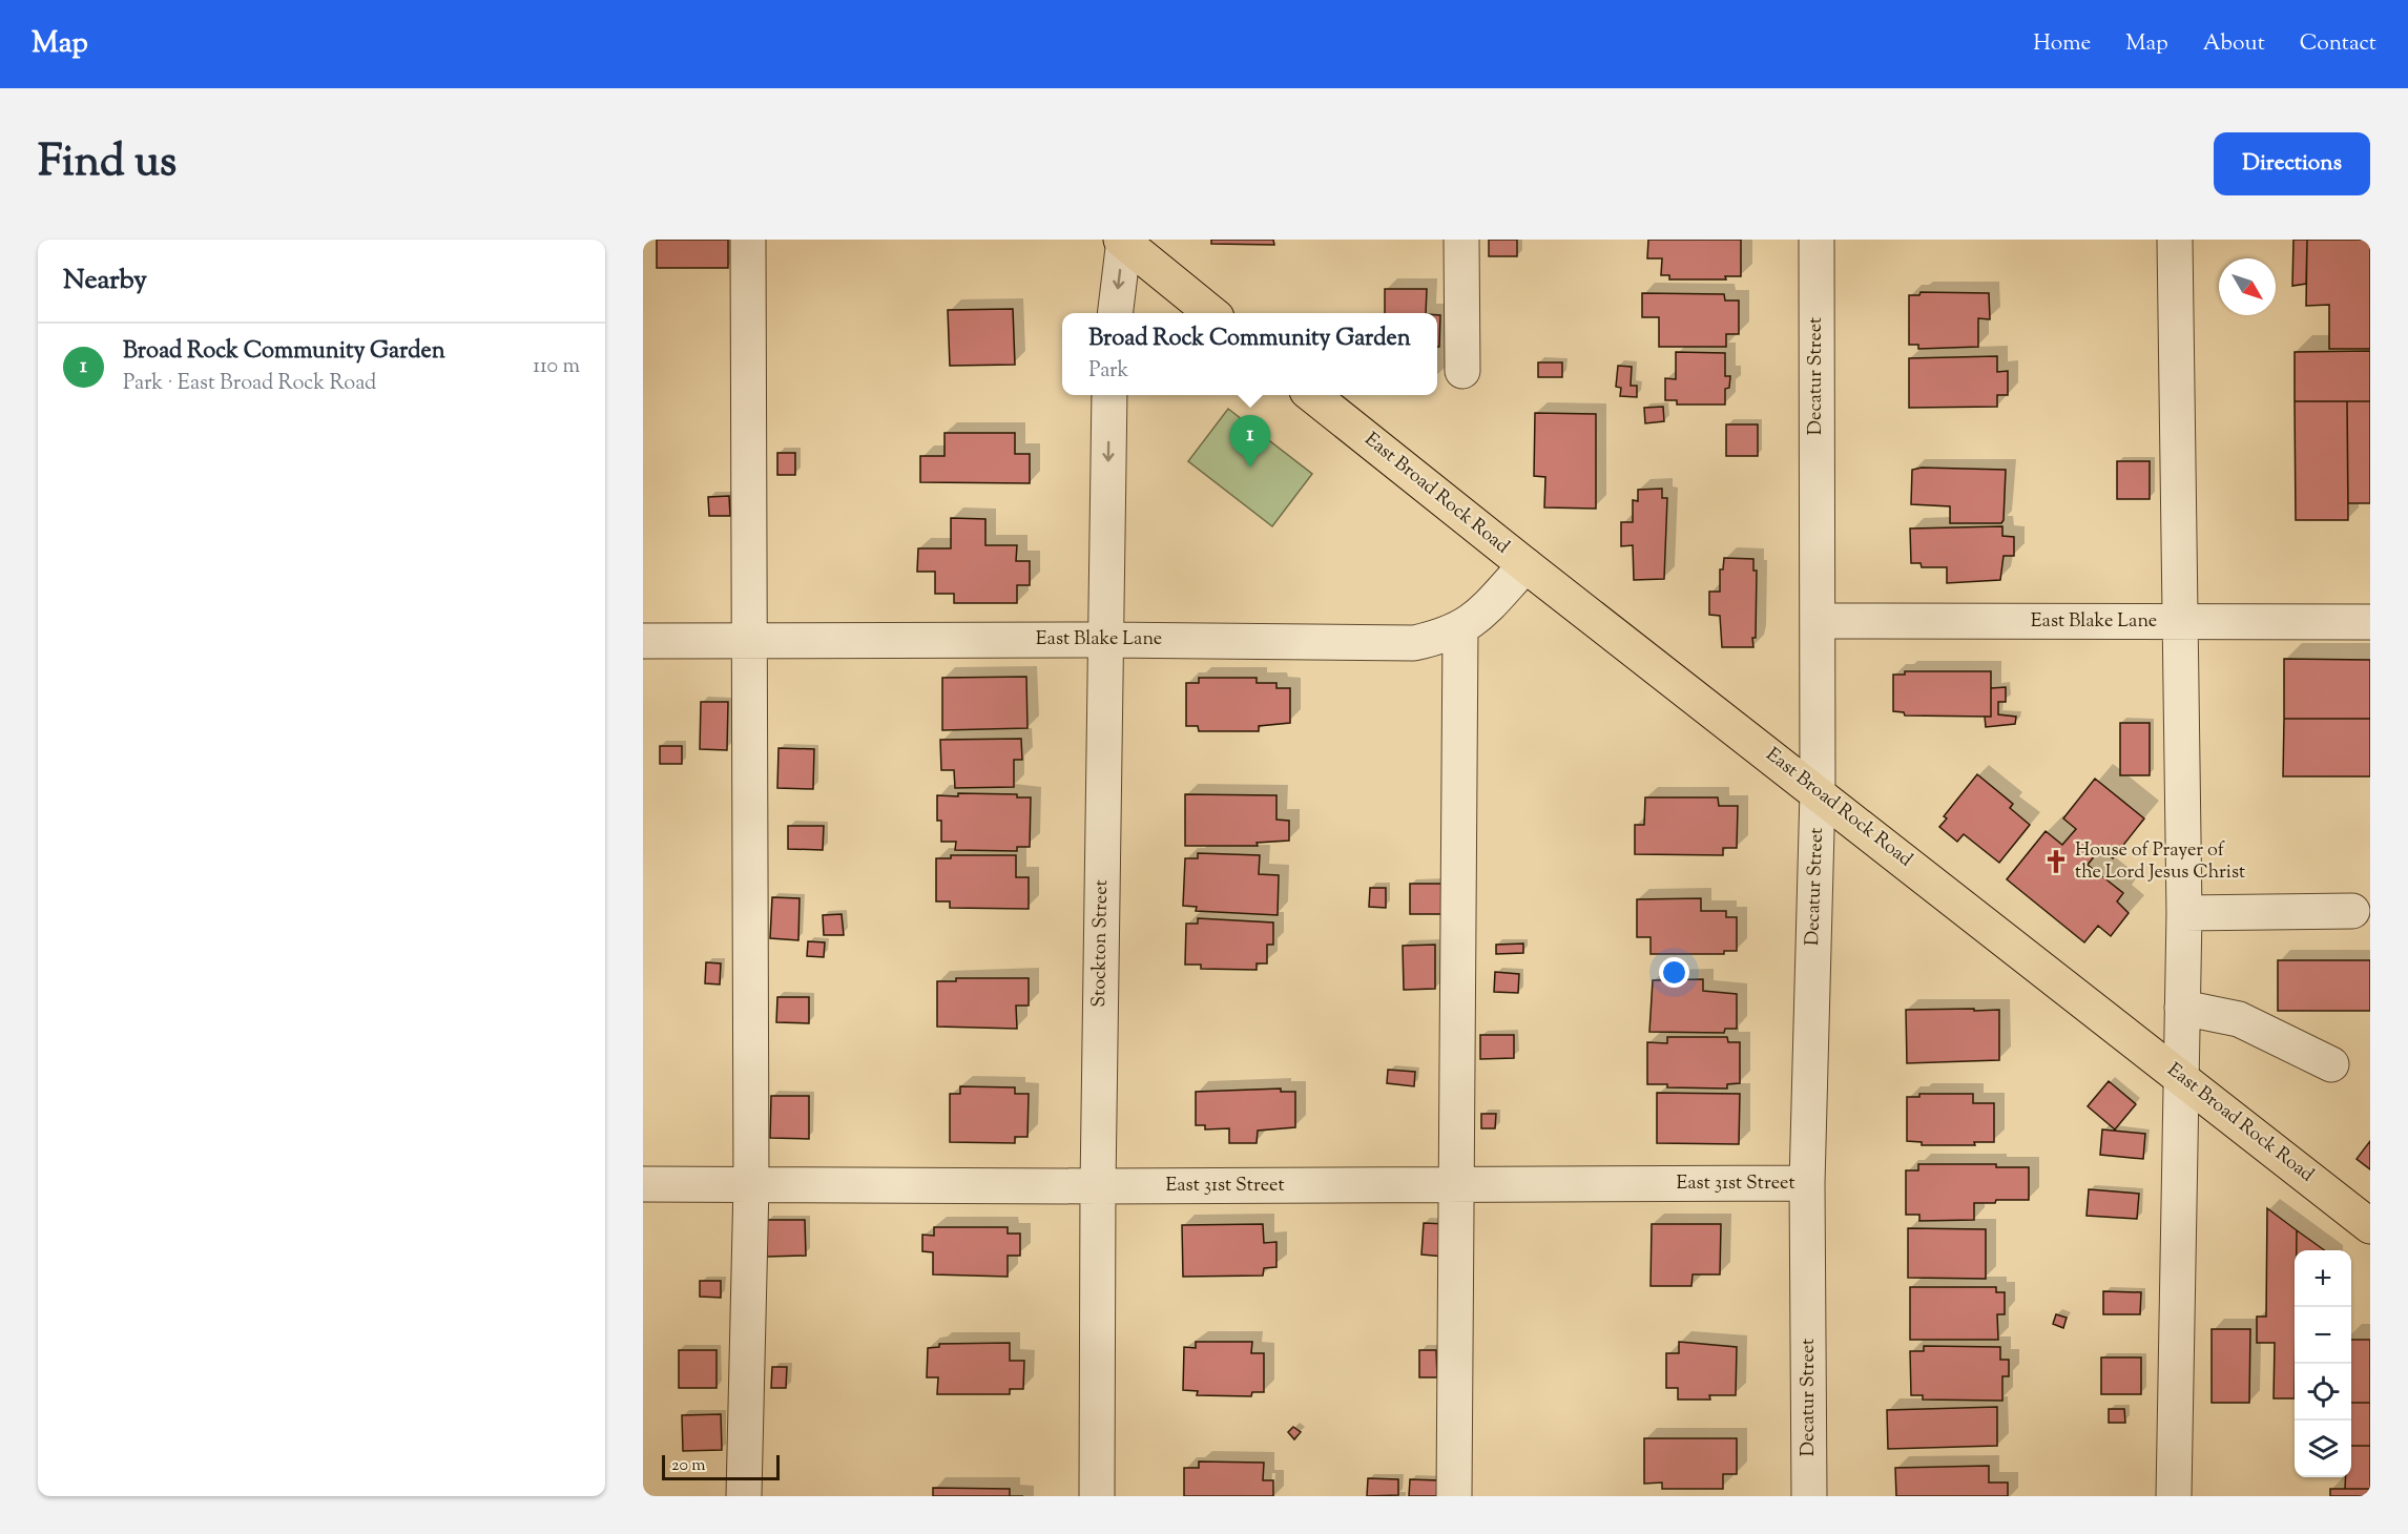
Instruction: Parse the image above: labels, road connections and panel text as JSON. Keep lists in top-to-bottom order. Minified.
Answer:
{"streets":{"main road":["East Broad Rock Road"],"street":["Decatur Street","East Blake Lane","Stockton Street","East 31st Street"]},"crossings":[["Decatur Street","East Broad Rock Road"],["Decatur Street","East Blake Lane"],["Decatur Street","East 31st Street"],["East Broad Rock Road","East Blake Lane"],["East Blake Lane","Stockton Street"],["Stockton Street","East 31st Street"]],"places":{"church":["House of Prayer of the Lord Jesus Christ"]},"scale_bar":"20 m","north":"bottom right","page":{"header":"Map","nav":["Home","Map","About","Contact"],"title":"Find us","buttons":"Directions","heading":"Nearby","popup":["Broad Rock Community Garden","Park"],"list":[{"mark":"1","name":"Broad Rock Community Garden","note":"Park · East Broad Rock Road","value":"110 m"}],"pins":"1","map_buttons":["+","−"],"scale":"20 m"}}
